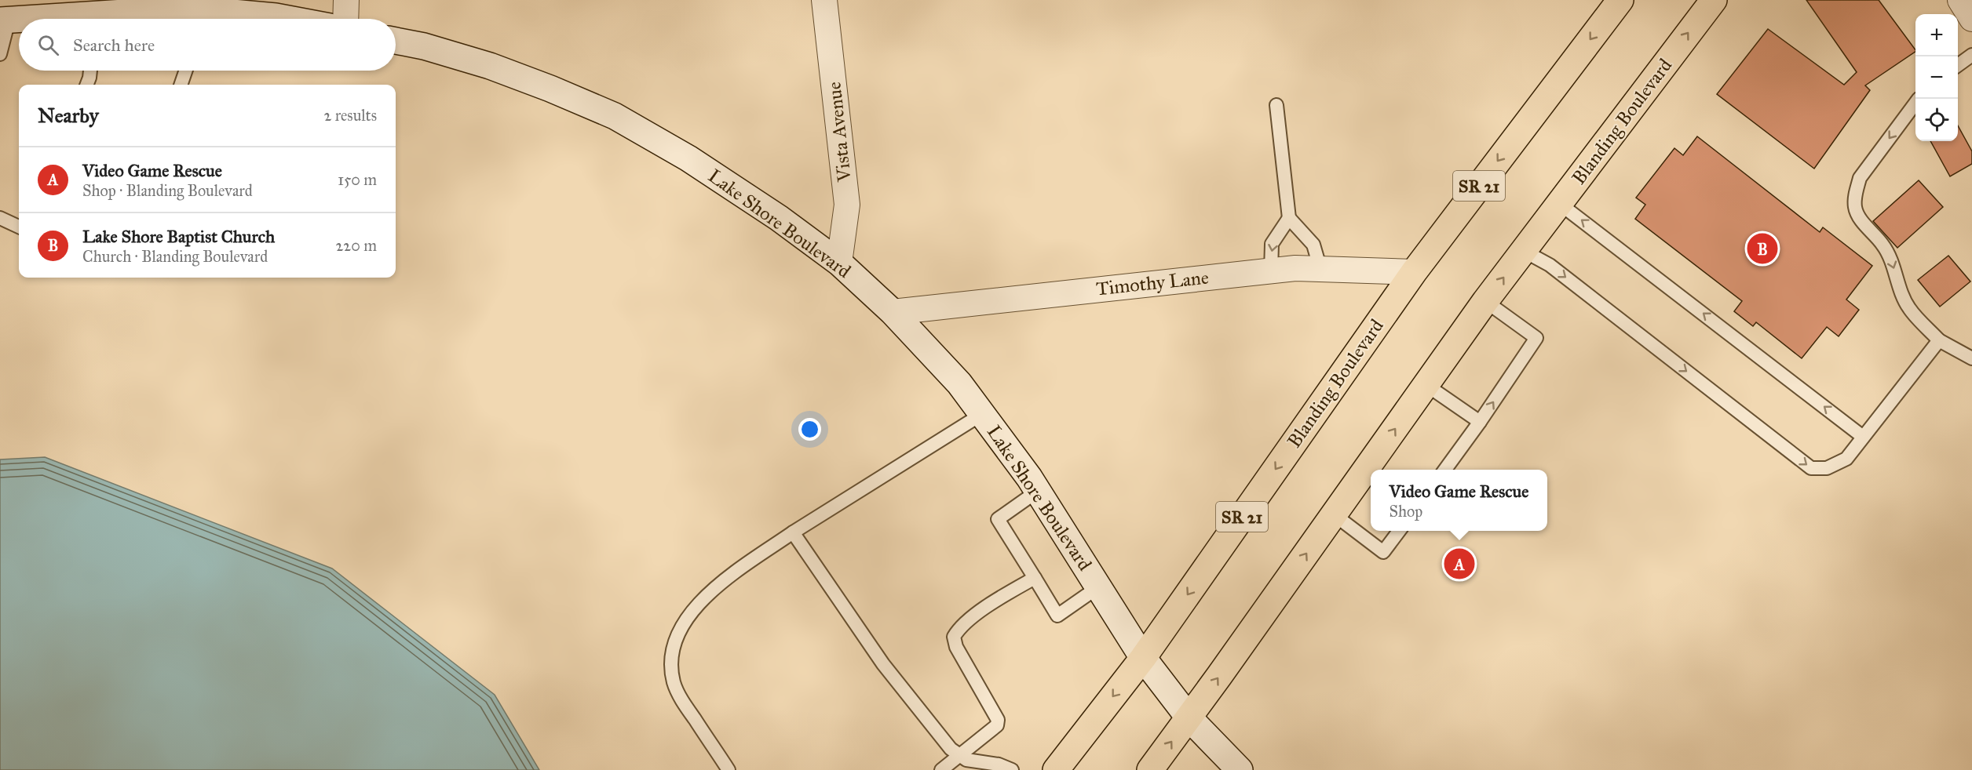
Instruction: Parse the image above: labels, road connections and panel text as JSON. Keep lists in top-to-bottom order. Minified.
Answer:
{"streets":{"main road":["Blanding Boulevard","SR 21"],"street":["Vista Avenue","Lake Shore Boulevard","Timothy Lane"]},"crossings":[["Blanding Boulevard","Lake Shore Boulevard"],["Blanding Boulevard","Timothy Lane"],["Vista Avenue","Lake Shore Boulevard"],["Lake Shore Boulevard","Timothy Lane"]],"page":{"map_buttons":["+","−"],"search":"Search here","heading":["Nearby","2 results"],"list":[{"mark":"A","name":"Video Game Rescue","note":"Shop · Blanding Boulevard","value":"150 m"},{"mark":"B","name":"Lake Shore Baptist Church","note":"Church · Blanding Boulevard","value":"220 m"}],"pins":["B","A"],"popup":["Video Game Rescue","Shop"]}}
